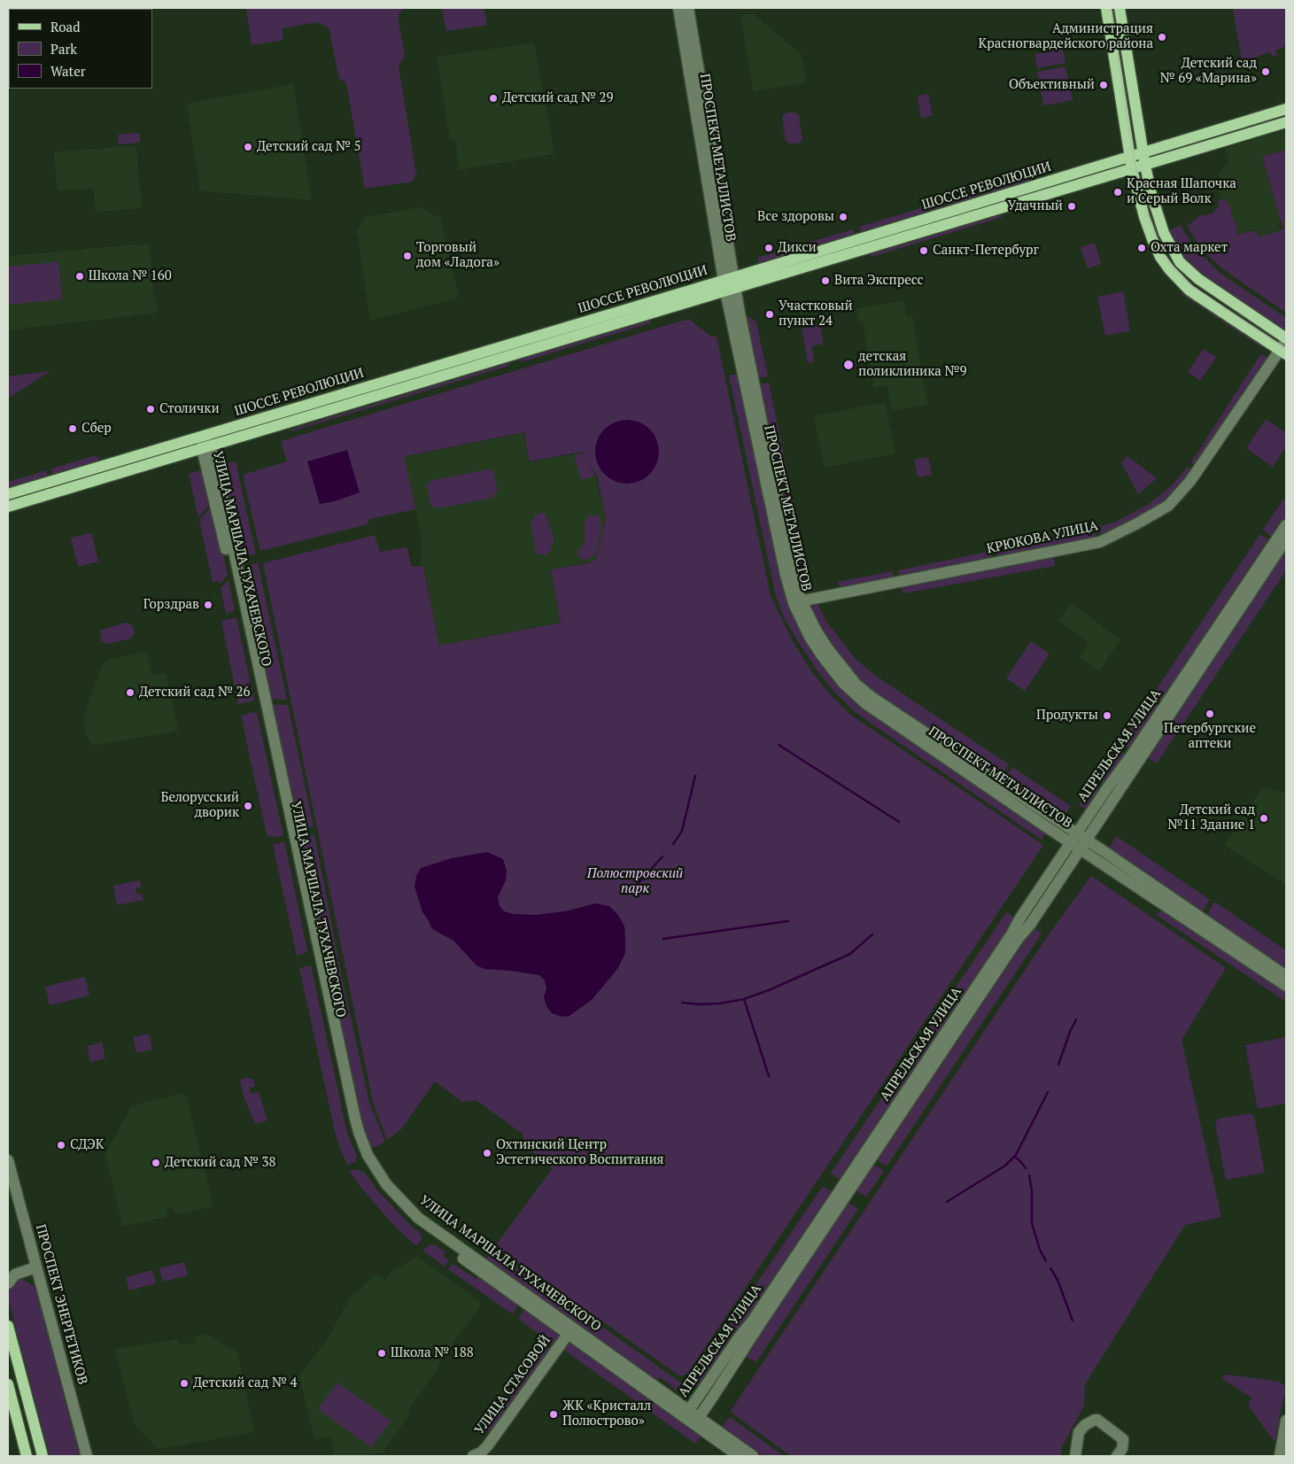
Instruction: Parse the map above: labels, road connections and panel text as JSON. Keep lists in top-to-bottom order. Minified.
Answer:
{"streets":{"main road":["ШОССЕ РЕВОЛЮЦИИ"],"street":["ПРОСПЕКТ МЕТАЛЛИСТОВ","КРЮКОВА УЛИЦА","УЛИЦА МАРШАЛА ТУХАЧЕВСКОГО","АПРЕЛЬСКАЯ УЛИЦА","ПРОСПЕКТ ЭНЕРГЕТИКОВ","УЛИЦА СТАСОВОЙ"]},"crossings":[["ПРОСПЕКТ МЕТАЛЛИСТОВ","ШОССЕ РЕВОЛЮЦИИ"],["ПРОСПЕКТ МЕТАЛЛИСТОВ","КРЮКОВА УЛИЦА"],["ПРОСПЕКТ МЕТАЛЛИСТОВ","АПРЕЛЬСКАЯ УЛИЦА"],["ШОССЕ РЕВОЛЮЦИИ","УЛИЦА МАРШАЛА ТУХАЧЕВСКОГО"],["УЛИЦА МАРШАЛА ТУХАЧЕВСКОГО","АПРЕЛЬСКАЯ УЛИЦА"],["УЛИЦА МАРШАЛА ТУХАЧЕВСКОГО","УЛИЦА СТАСОВОЙ"]],"parks":["Полюстровский парк"],"places":["Администрация Красногвардейского района","Детский сад № 69 «Марина»","Объективный","Детский сад № 29","Детский сад № 5","Красная Шапочка и Серый Волк","Удачный","Все здоровы","Дикси","Охта маркет","Санкт-Петербург","Торговый дом «Ладога»","Школа № 160","Вита Экспресс","Участковый пункт 24","детская поликлиника №9","Столички","Сбер","Горздрав","Детский сад № 26","Петербургские аптеки","Продукты","Белорусский дворик","Детский сад №11 Здание 1","СДЭК","Охтинский Центр Эстетического Воспитания","Детский сад № 38","Школа № 188","Детский сад № 4","ЖК «Кристалл Полюстрово»"],"legend":["Road","Park","Water"]}
